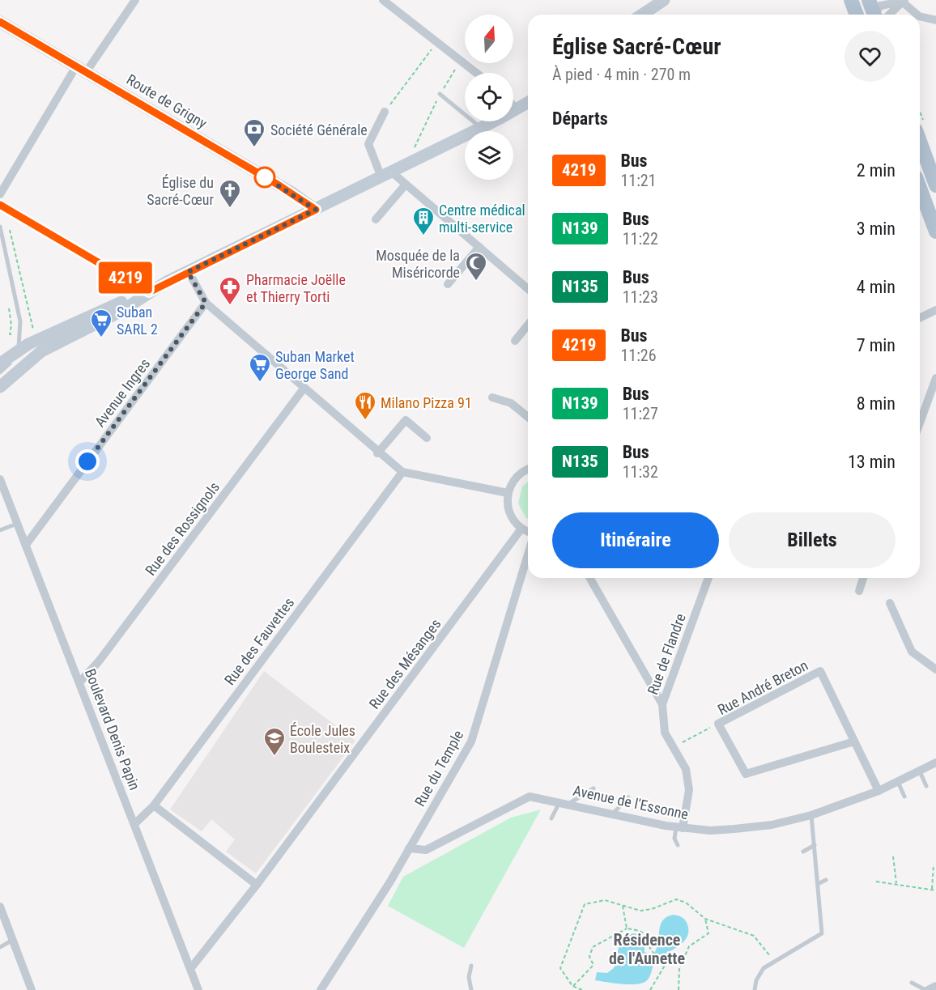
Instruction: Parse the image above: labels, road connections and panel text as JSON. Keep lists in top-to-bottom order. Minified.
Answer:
{"streets":{"main road":["Route de Grigny"],"street":["Avenue Ingres","Rue des Rossignols","Rue des Fauvettes","Rue de Flandre","Rue des Mésanges","Rue André Breton","Boulevard Denis Papin","Rue du Temple","Avenue de l'Essonne"]},"crossings":[["Avenue Ingres","Boulevard Denis Papin"],["Rue des Rossignols","Boulevard Denis Papin"],["Rue des Fauvettes","Boulevard Denis Papin"],["Rue de Flandre","Avenue de l'Essonne"],["Rue des Mésanges","Boulevard Denis Papin"],["Rue André Breton","Avenue de l'Essonne"],["Rue du Temple","Avenue de l'Essonne"]],"districts":["Résidence de l'Aunette"],"places":{"bank":["Société Générale"],"church":["Église du Sacré-Cœur"],"building":["Centre médical multi-service"],"mosque":["Mosquée de la Miséricorde"],"pharmacy":["Pharmacie Joëlle et Thierry Torti"],"supermarket":["Suban SARL 2","Suban Market George Sand"],"restaurant":["Milano Pizza 91"],"school or university":["École Jules Boulesteix"]},"lines":["bus line 4219"],"north":"top","page":{"on_map":"4219","heading":[["Église Sacré-Cœur","À pied · 4 min · 270 m"],"Départs"],"list":[{"mark":"4219","name":"Bus","note":"11:21","value":"2 min"},{"mark":"N139","name":"Bus","note":"11:22","value":"3 min"},{"mark":"N135","name":"Bus","note":"11:23","value":"4 min"},{"mark":"4219","name":"Bus","note":"11:26","value":"7 min"},{"mark":"N139","name":"Bus","note":"11:27","value":"8 min"},{"mark":"N135","name":"Bus","note":"11:32","value":"13 min"}],"buttons":["Itinéraire","Billets"]}}
